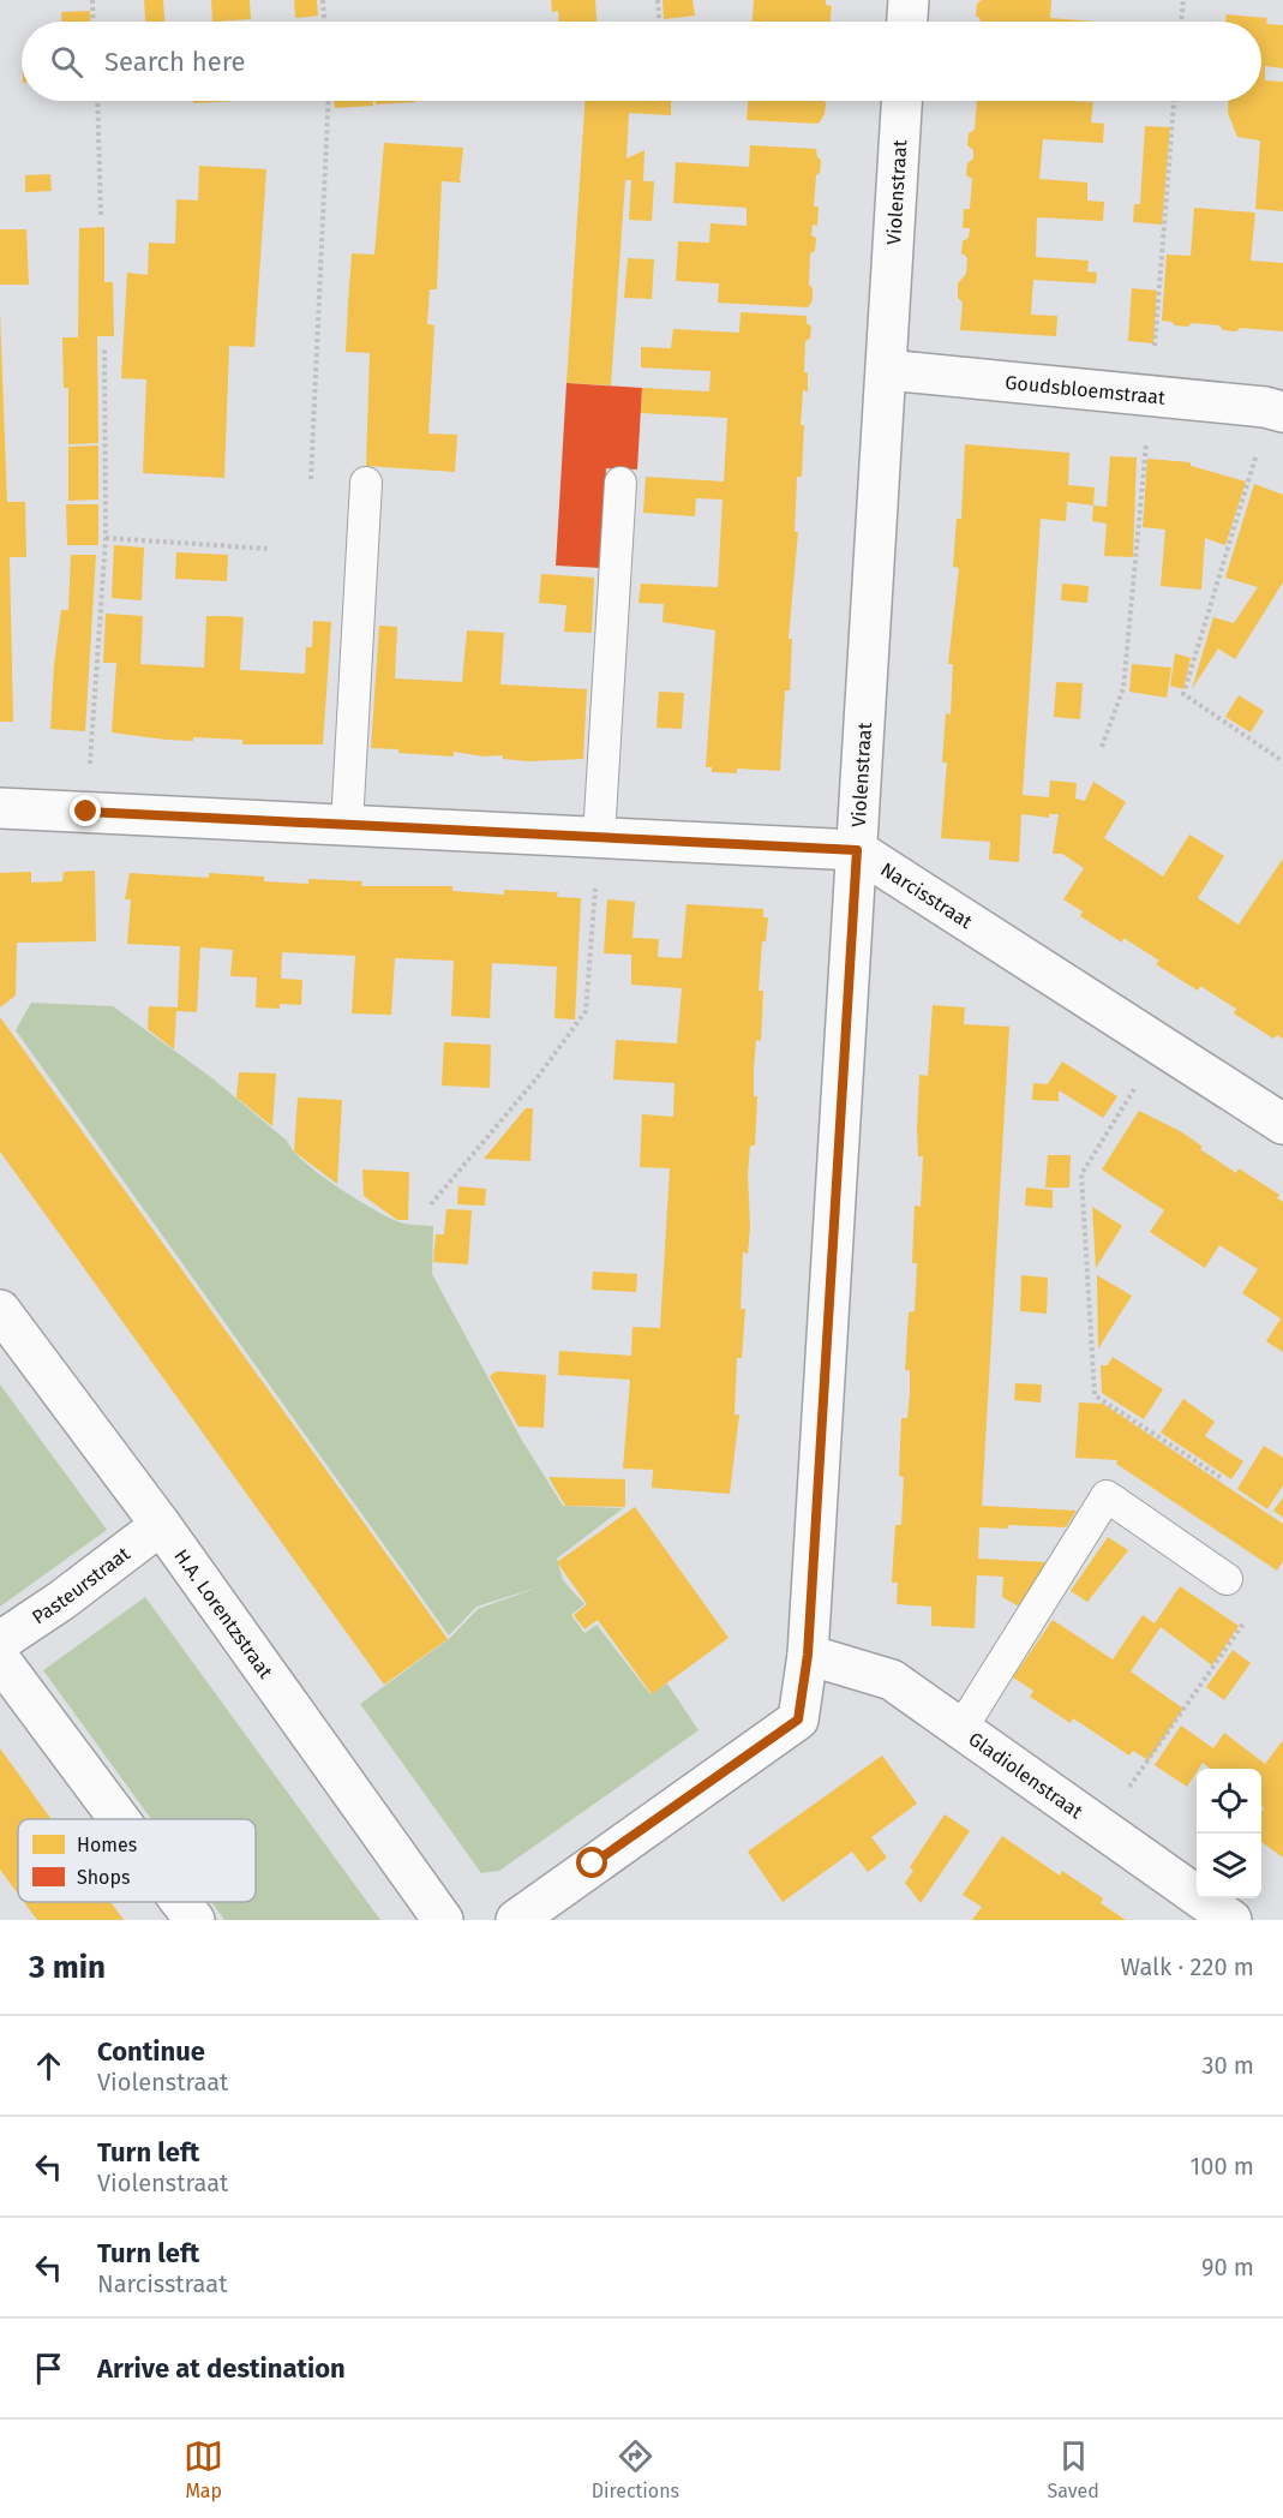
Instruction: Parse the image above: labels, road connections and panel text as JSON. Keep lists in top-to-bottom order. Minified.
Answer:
{"streets":{"street":["Violenstraat","Goudsbloemstraat","Narcisstraat","Pasteurstraat","H.A. Lorentzstraat","Gladiolenstraat"]},"crossings":[["Violenstraat","Goudsbloemstraat"],["Violenstraat","Narcisstraat"],["Violenstraat","Gladiolenstraat"],["Pasteurstraat","H.A. Lorentzstraat"]],"legend":["Homes","Shops"],"page":{"search":"Search here","heading":["3 min","Walk · 220 m"],"list":[["Continue","Violenstraat","30 m"],["Turn left","Violenstraat","100 m"],["Turn left","Narcisstraat","90 m"],"Arrive at destination"],"nav":["Map","Directions","Saved"]}}
